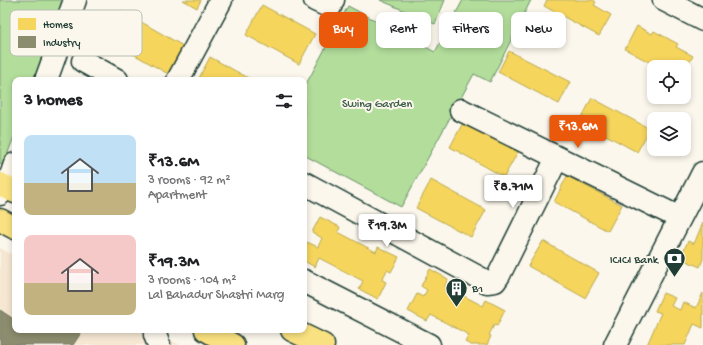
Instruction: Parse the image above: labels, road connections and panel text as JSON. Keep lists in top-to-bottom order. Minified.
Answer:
{"parks":["Swing Garden"],"places":{"bank":["ICICI Bank"],"building":["B1"]},"legend":["Homes","Industry"],"page":{"chip":["Buy","Rent","Filters","New"],"heading":"3 homes","price":["₹13.6M","₹8.71M","₹19.3M"],"list":[{"name":"₹13.6M","note":"3 rooms · 92 m² · Apartment"},{"name":"₹19.3M","note":"3 rooms · 104 m² · Lal Bahadur Shastri Marg"}]}}
